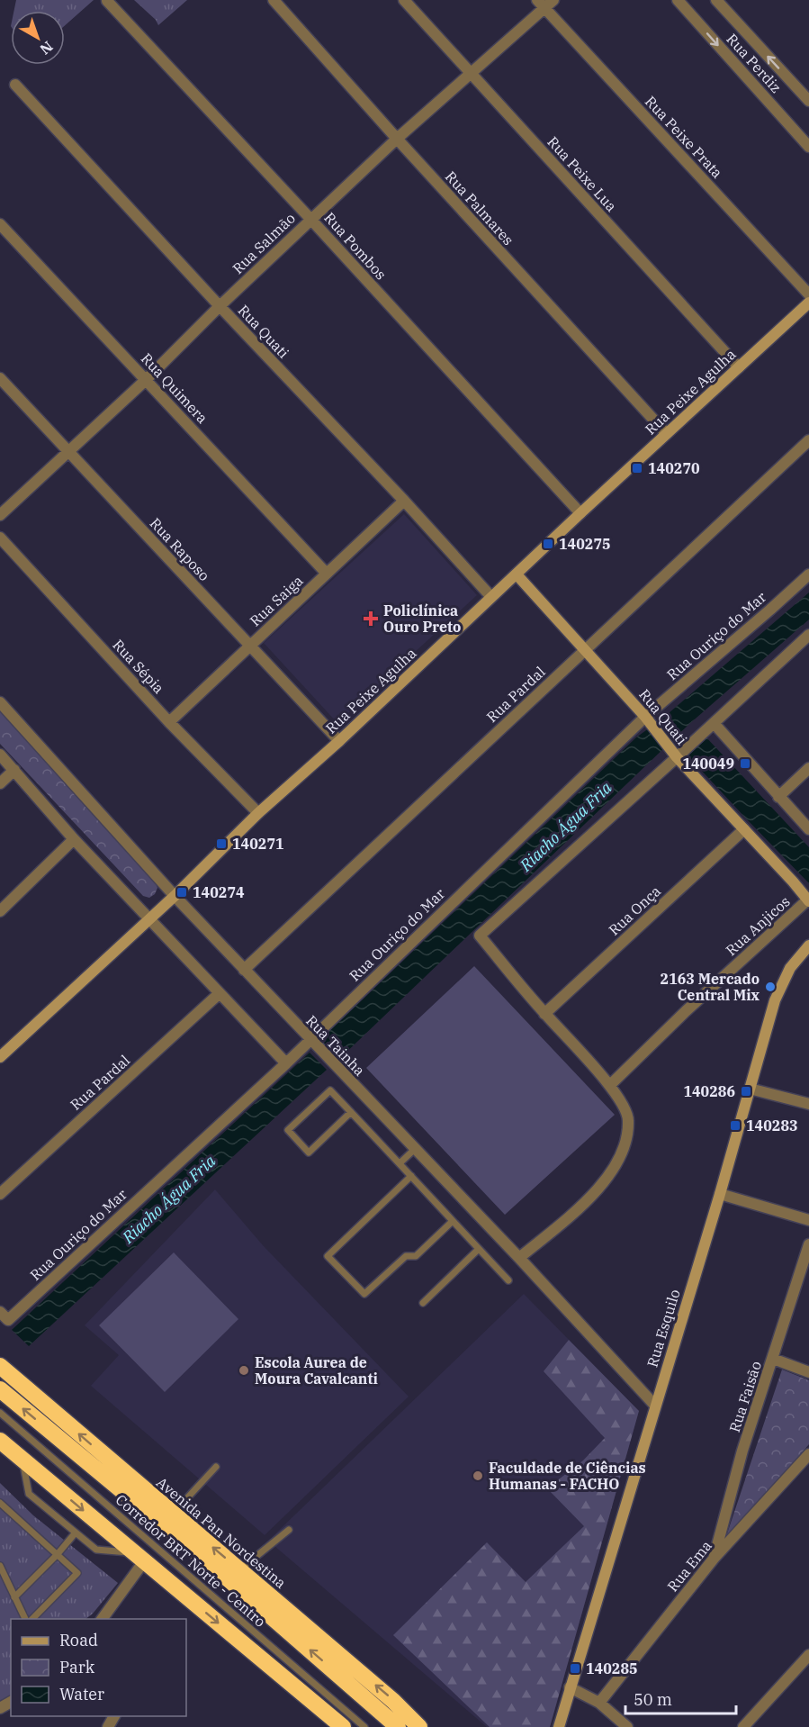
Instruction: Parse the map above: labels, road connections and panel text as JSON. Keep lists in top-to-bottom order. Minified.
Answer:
{"streets":{"highway":["Avenida Pan Nordestina"],"street":["Rua Perdiz","Rua Peixe Prata","Rua Peixe Lua","Rua Palmares","Rua Salmão","Rua Pombos","Rua Quati","Rua Quimera","Rua Peixe Agulha","Rua Raposo","Rua Saiga","Rua Ouriço do Mar","Rua Sépia","Rua Pardal","Rua Onça","Rua Anjicos","Rua Tainha","Rua Esquilo","Rua Faisão","Rua Ema"],"lane":["Corredor BRT Norte - Centro"]},"crossings":[["Rua Peixe Prata","Rua Salmão"],["Rua Peixe Lua","Rua Salmão"],["Rua Peixe Lua","Rua Peixe Agulha"],["Rua Palmares","Rua Salmão"],["Rua Palmares","Rua Peixe Agulha"],["Rua Salmão","Rua Pombos"],["Rua Salmão","Rua Quati"],["Rua Salmão","Rua Quimera"],["Rua Salmão","Rua Raposo"],["Rua Pombos","Rua Peixe Agulha"],["Rua Quati","Rua Peixe Agulha"],["Rua Quati","Rua Saiga"],["Rua Quati","Rua Ouriço do Mar"],["Rua Quati","Rua Pardal"],["Rua Quati","Rua Onça"],["Rua Quati","Rua Anjicos"],["Rua Quimera","Rua Saiga"],["Rua Peixe Agulha","Rua Raposo"],["Rua Peixe Agulha","Rua Sépia"],["Rua Peixe Agulha","Rua Tainha"],["Rua Raposo","Rua Saiga"],["Rua Saiga","Rua Sépia"],["Rua Ouriço do Mar","Rua Tainha"],["Rua Pardal","Rua Tainha"],["Rua Tainha","Rua Esquilo"],["Rua Faisão","Rua Ema"]],"water":["Riacho Água Fria"],"places":{"transit":["140270","140275","140049","140271","140274","140286","140283","140285"],"health":["Policlínica Ouro Preto"],"other":["2163 Mercado Central Mix","Escola Aurea de Moura Cavalcanti","Faculdade de Ciências Humanas - FACHO"]},"legend":["Road","Park","Water"],"scale_bar":"50 m","north":"bottom right"}
